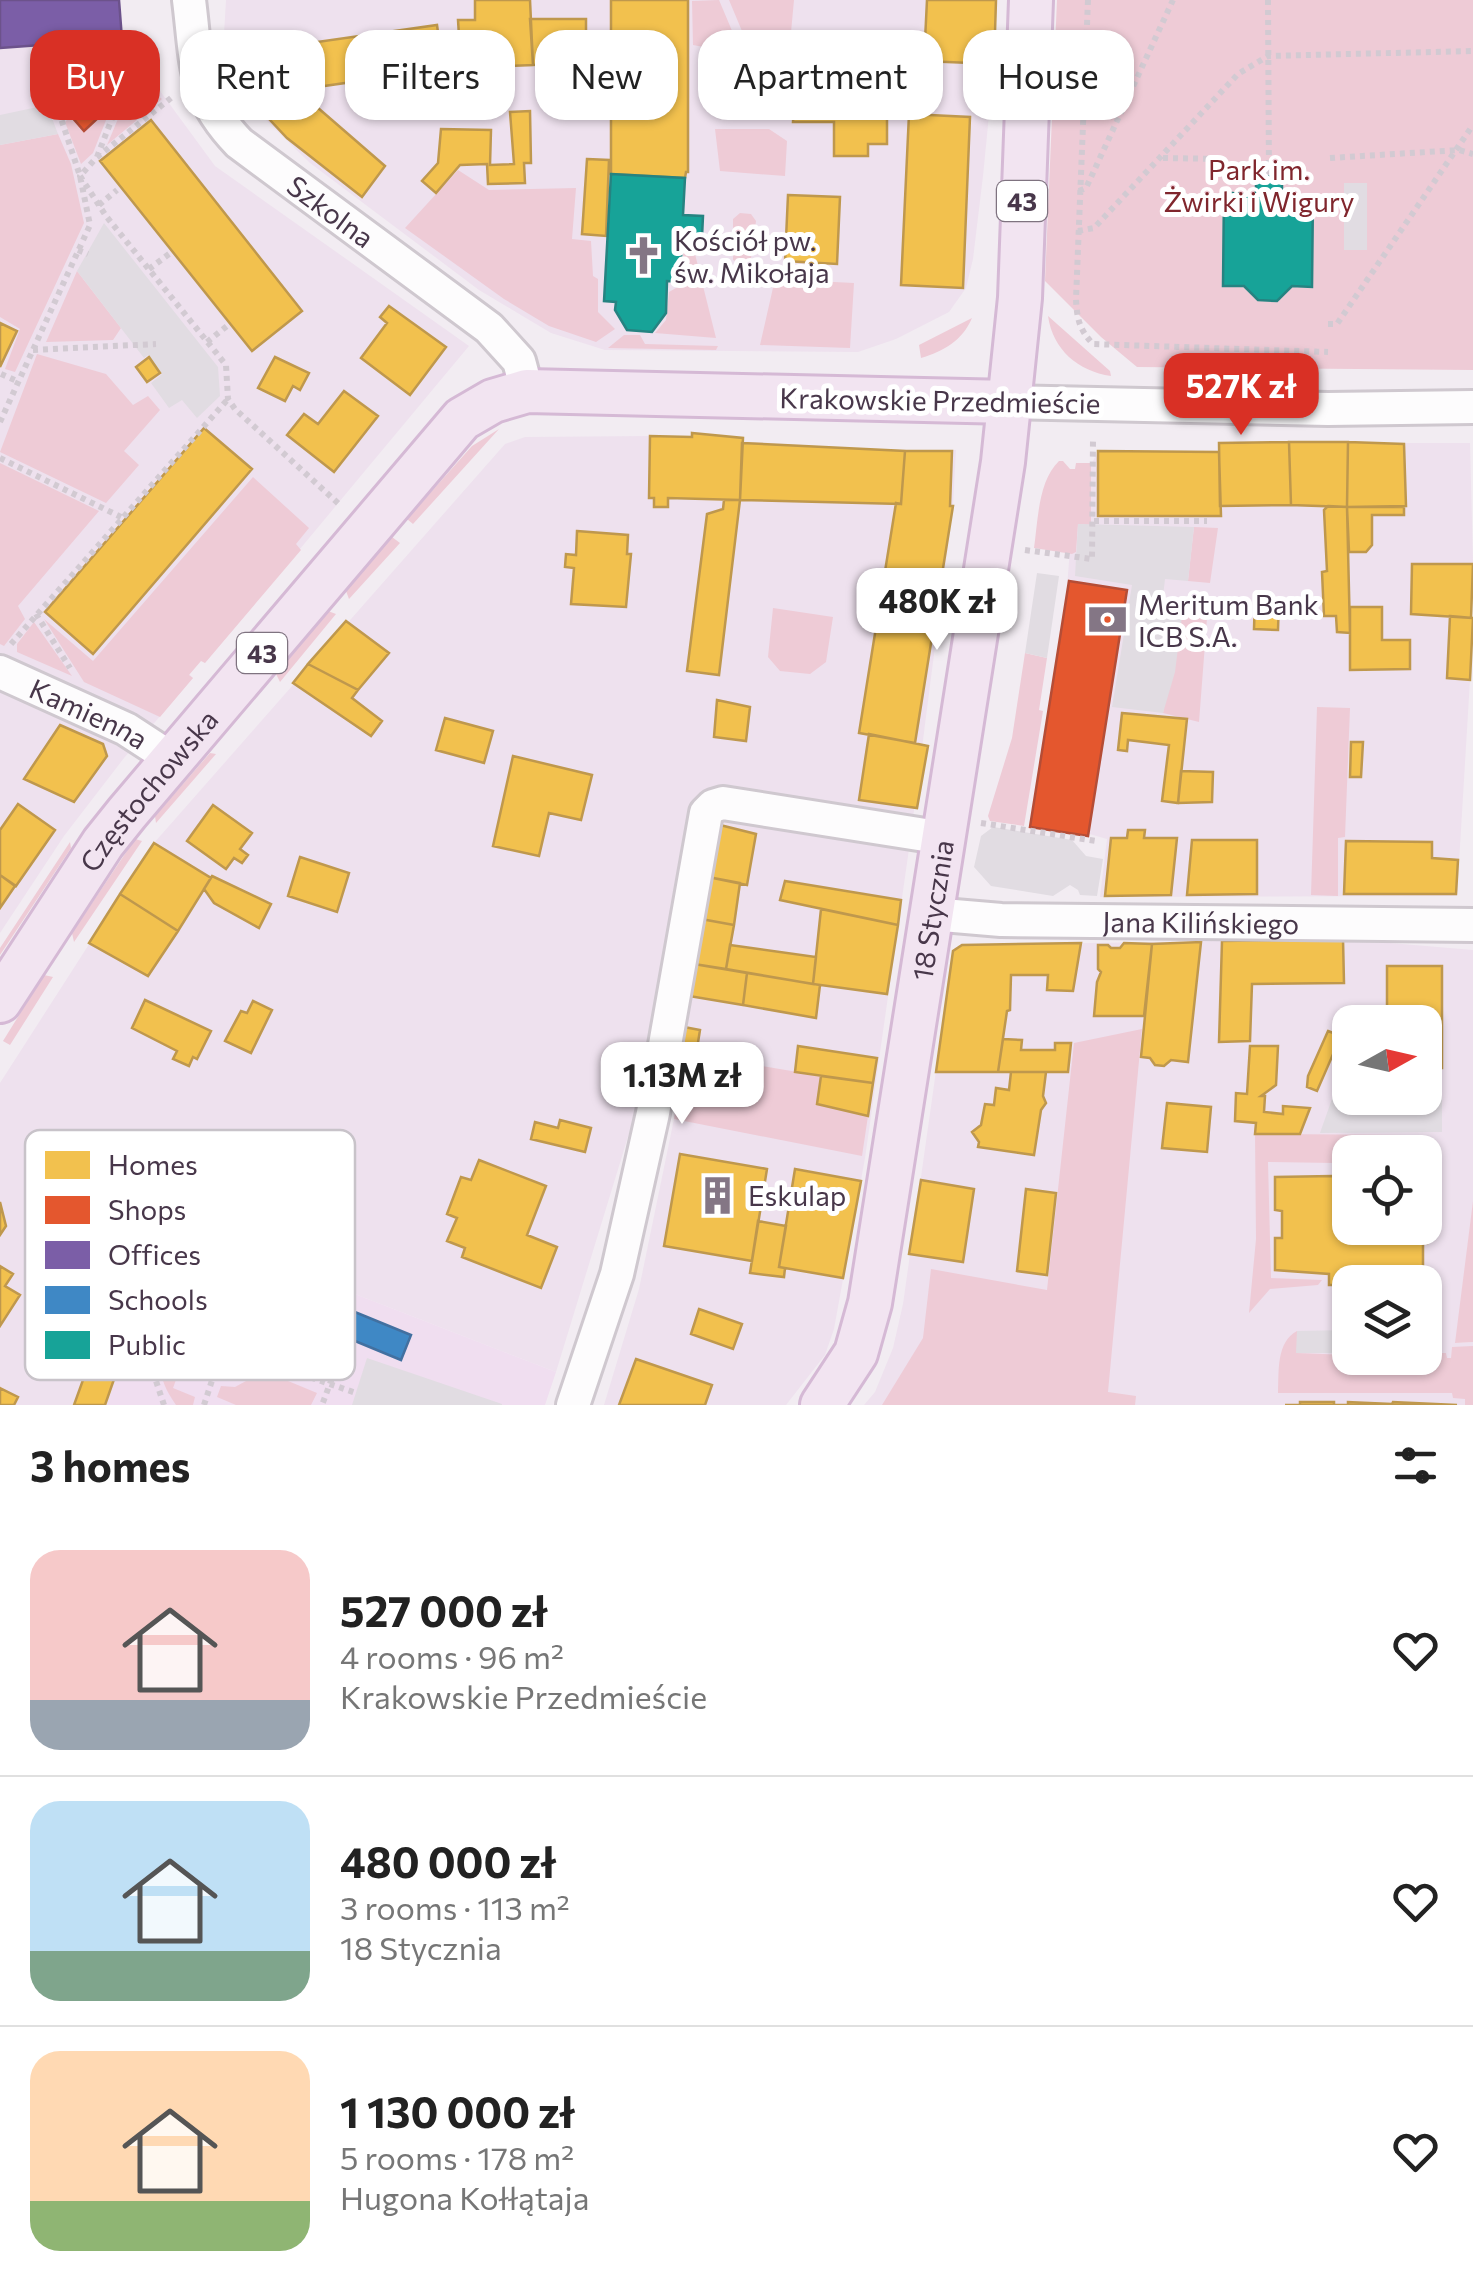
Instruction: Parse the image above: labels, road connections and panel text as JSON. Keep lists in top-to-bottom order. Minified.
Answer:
{"streets":{"main road":["43","Krakowskie Przedmieście","Częstochowska","18 Stycznia"],"street":["Szkolna","Kamienna","Jana Kilińskiego"]},"crossings":[["43","Krakowskie Przedmieście"],["43","18 Stycznia"],["Szkolna","Krakowskie Przedmieście"],["Szkolna","Częstochowska"],["Krakowskie Przedmieście","Częstochowska"],["Krakowskie Przedmieście","18 Stycznia"],["Kamienna","Częstochowska"],["18 Stycznia","Jana Kilińskiego"]],"parks":["Park im. Żwirki i Wigury"],"places":{"church":["Kościół pw. św. Mikołaja"],"bank":["Meritum Bank ICB S.A."],"building":["Eskulap"]},"legend":["Homes","Shops","Offices","Schools","Public"],"north":"right","page":{"chip":["Buy","Rent","Filters","New","Apartment","House"],"price":["527K zł","480K zł","1.13M zł"],"heading":"3 homes","list":[{"name":"527 000 zł","note":"4 rooms · 96 m² · Krakowskie Przedmieście"},{"name":"480 000 zł","note":"3 rooms · 113 m² · 18 Stycznia"},{"name":"1 130 000 zł","note":"5 rooms · 178 m² · Hugona Kołłątaja"}]}}
